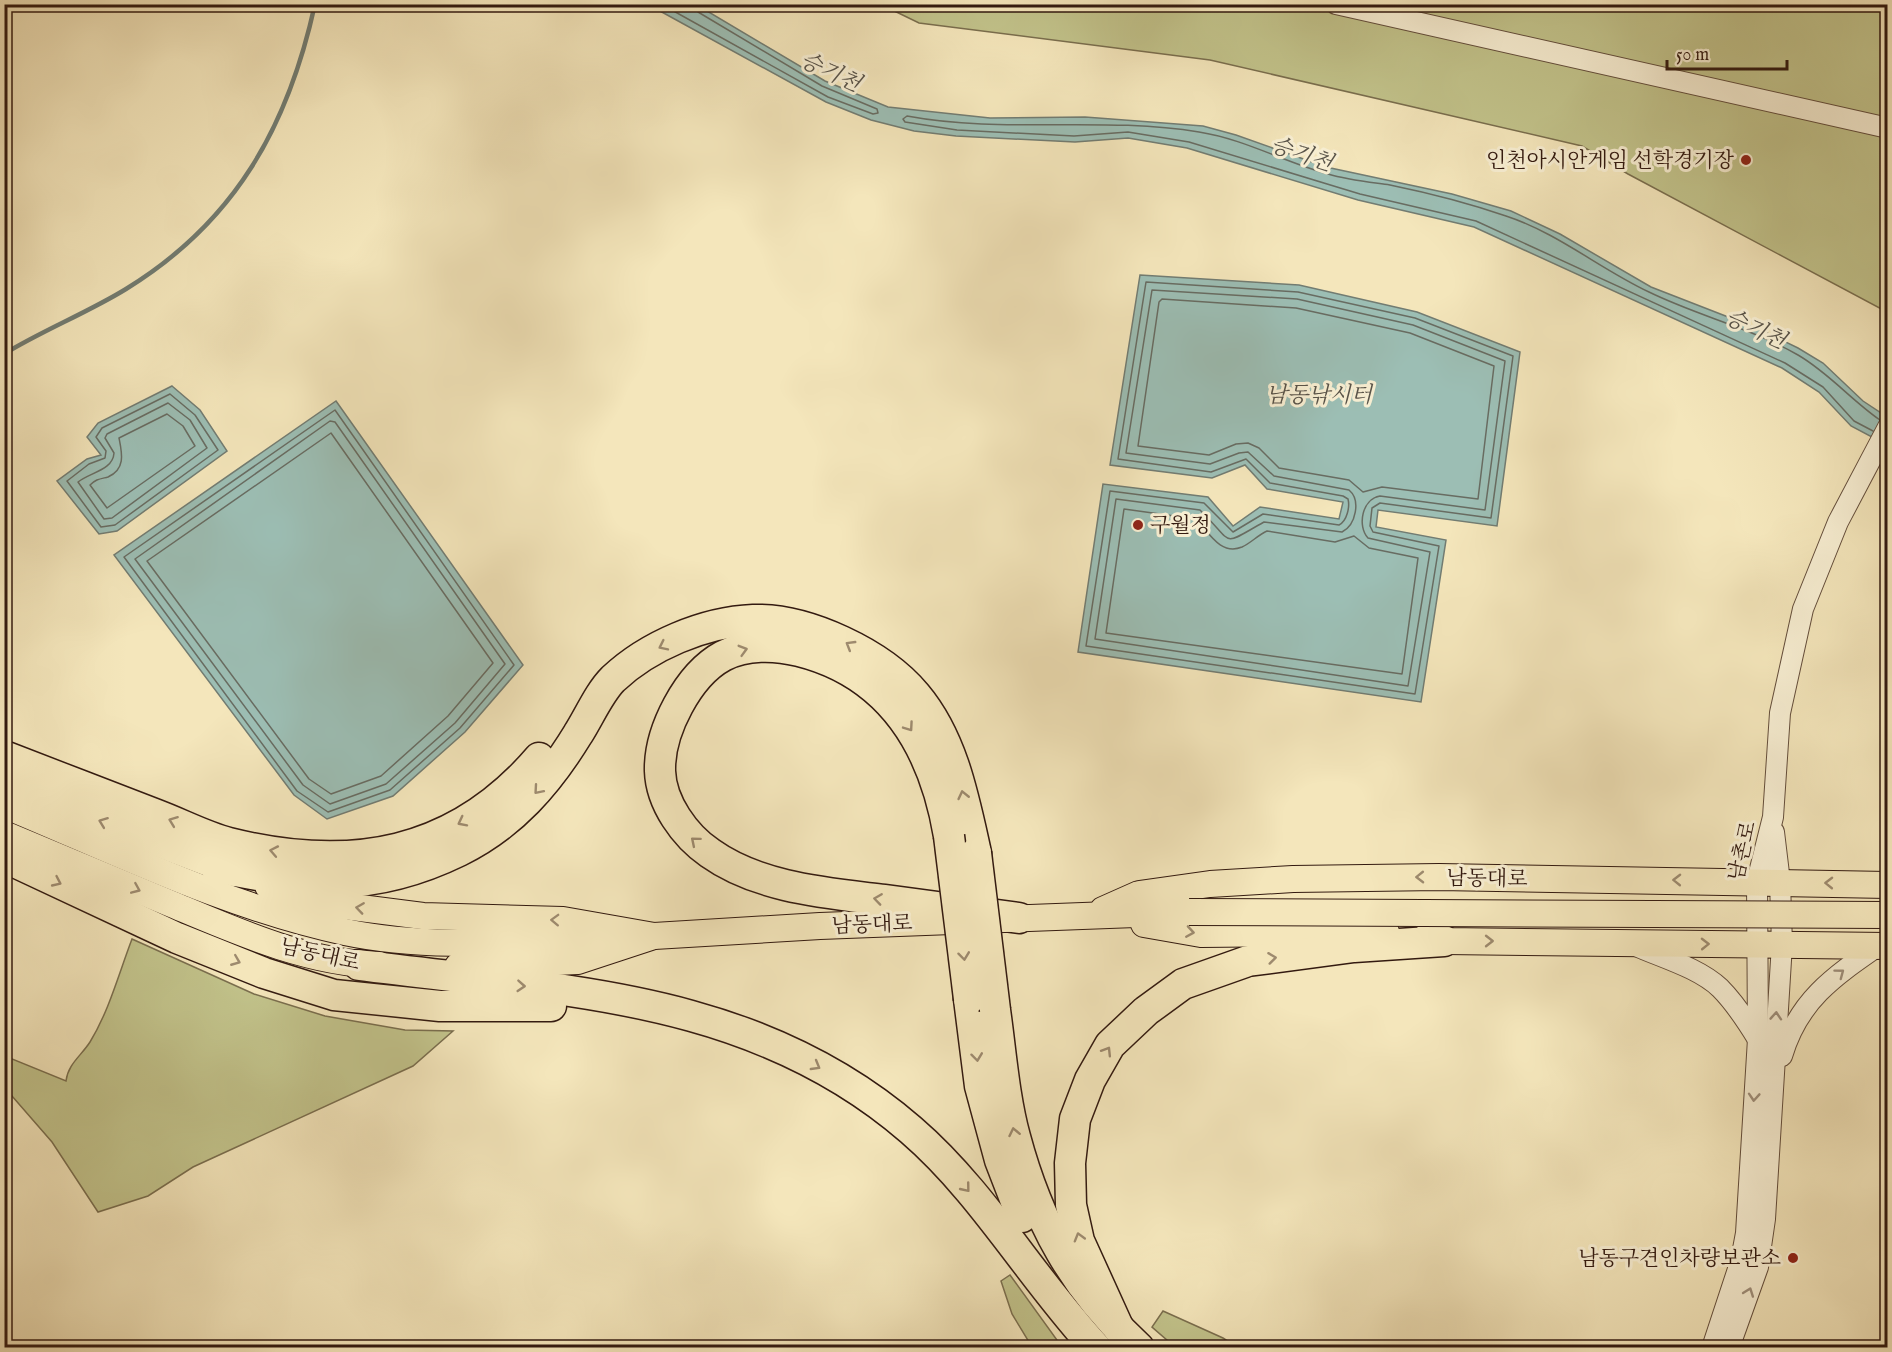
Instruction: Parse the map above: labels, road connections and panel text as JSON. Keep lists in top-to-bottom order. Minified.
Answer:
{"streets":{"main road":["남동대로"],"street":["남촌로"]},"crossings":[["남촌로","남동대로"]],"water":["승기천","남동낚시터"],"places":["인천아시안게임 선학경기장","구월정","남동구견인차량보관소"],"scale_bar":"50 m"}
